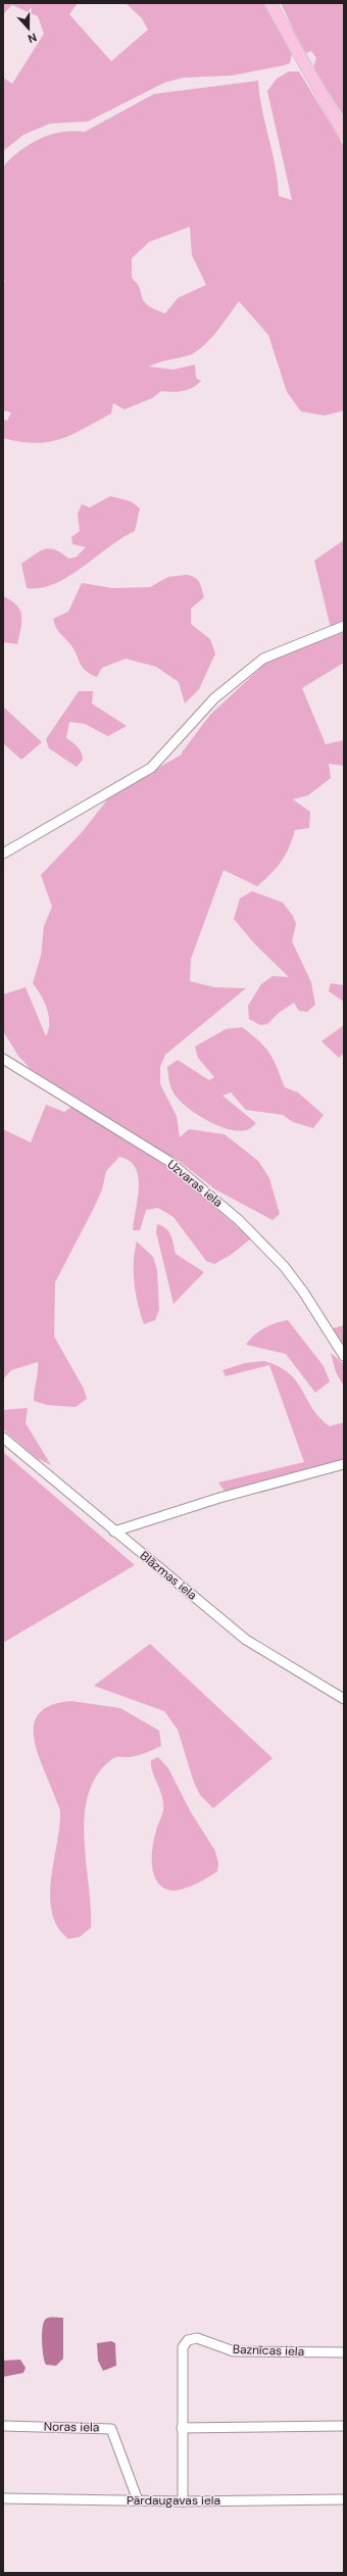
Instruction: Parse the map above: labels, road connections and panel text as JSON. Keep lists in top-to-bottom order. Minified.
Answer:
{"streets":{"street":["Uzvaras iela","Blāzmas iela","Baznīcas iela","Noras iela","Pārdaugavas iela"]},"crossings":[["Baznīcas iela","Pārdaugavas iela"],["Noras iela","Pārdaugavas iela"]],"north":"bottom"}
